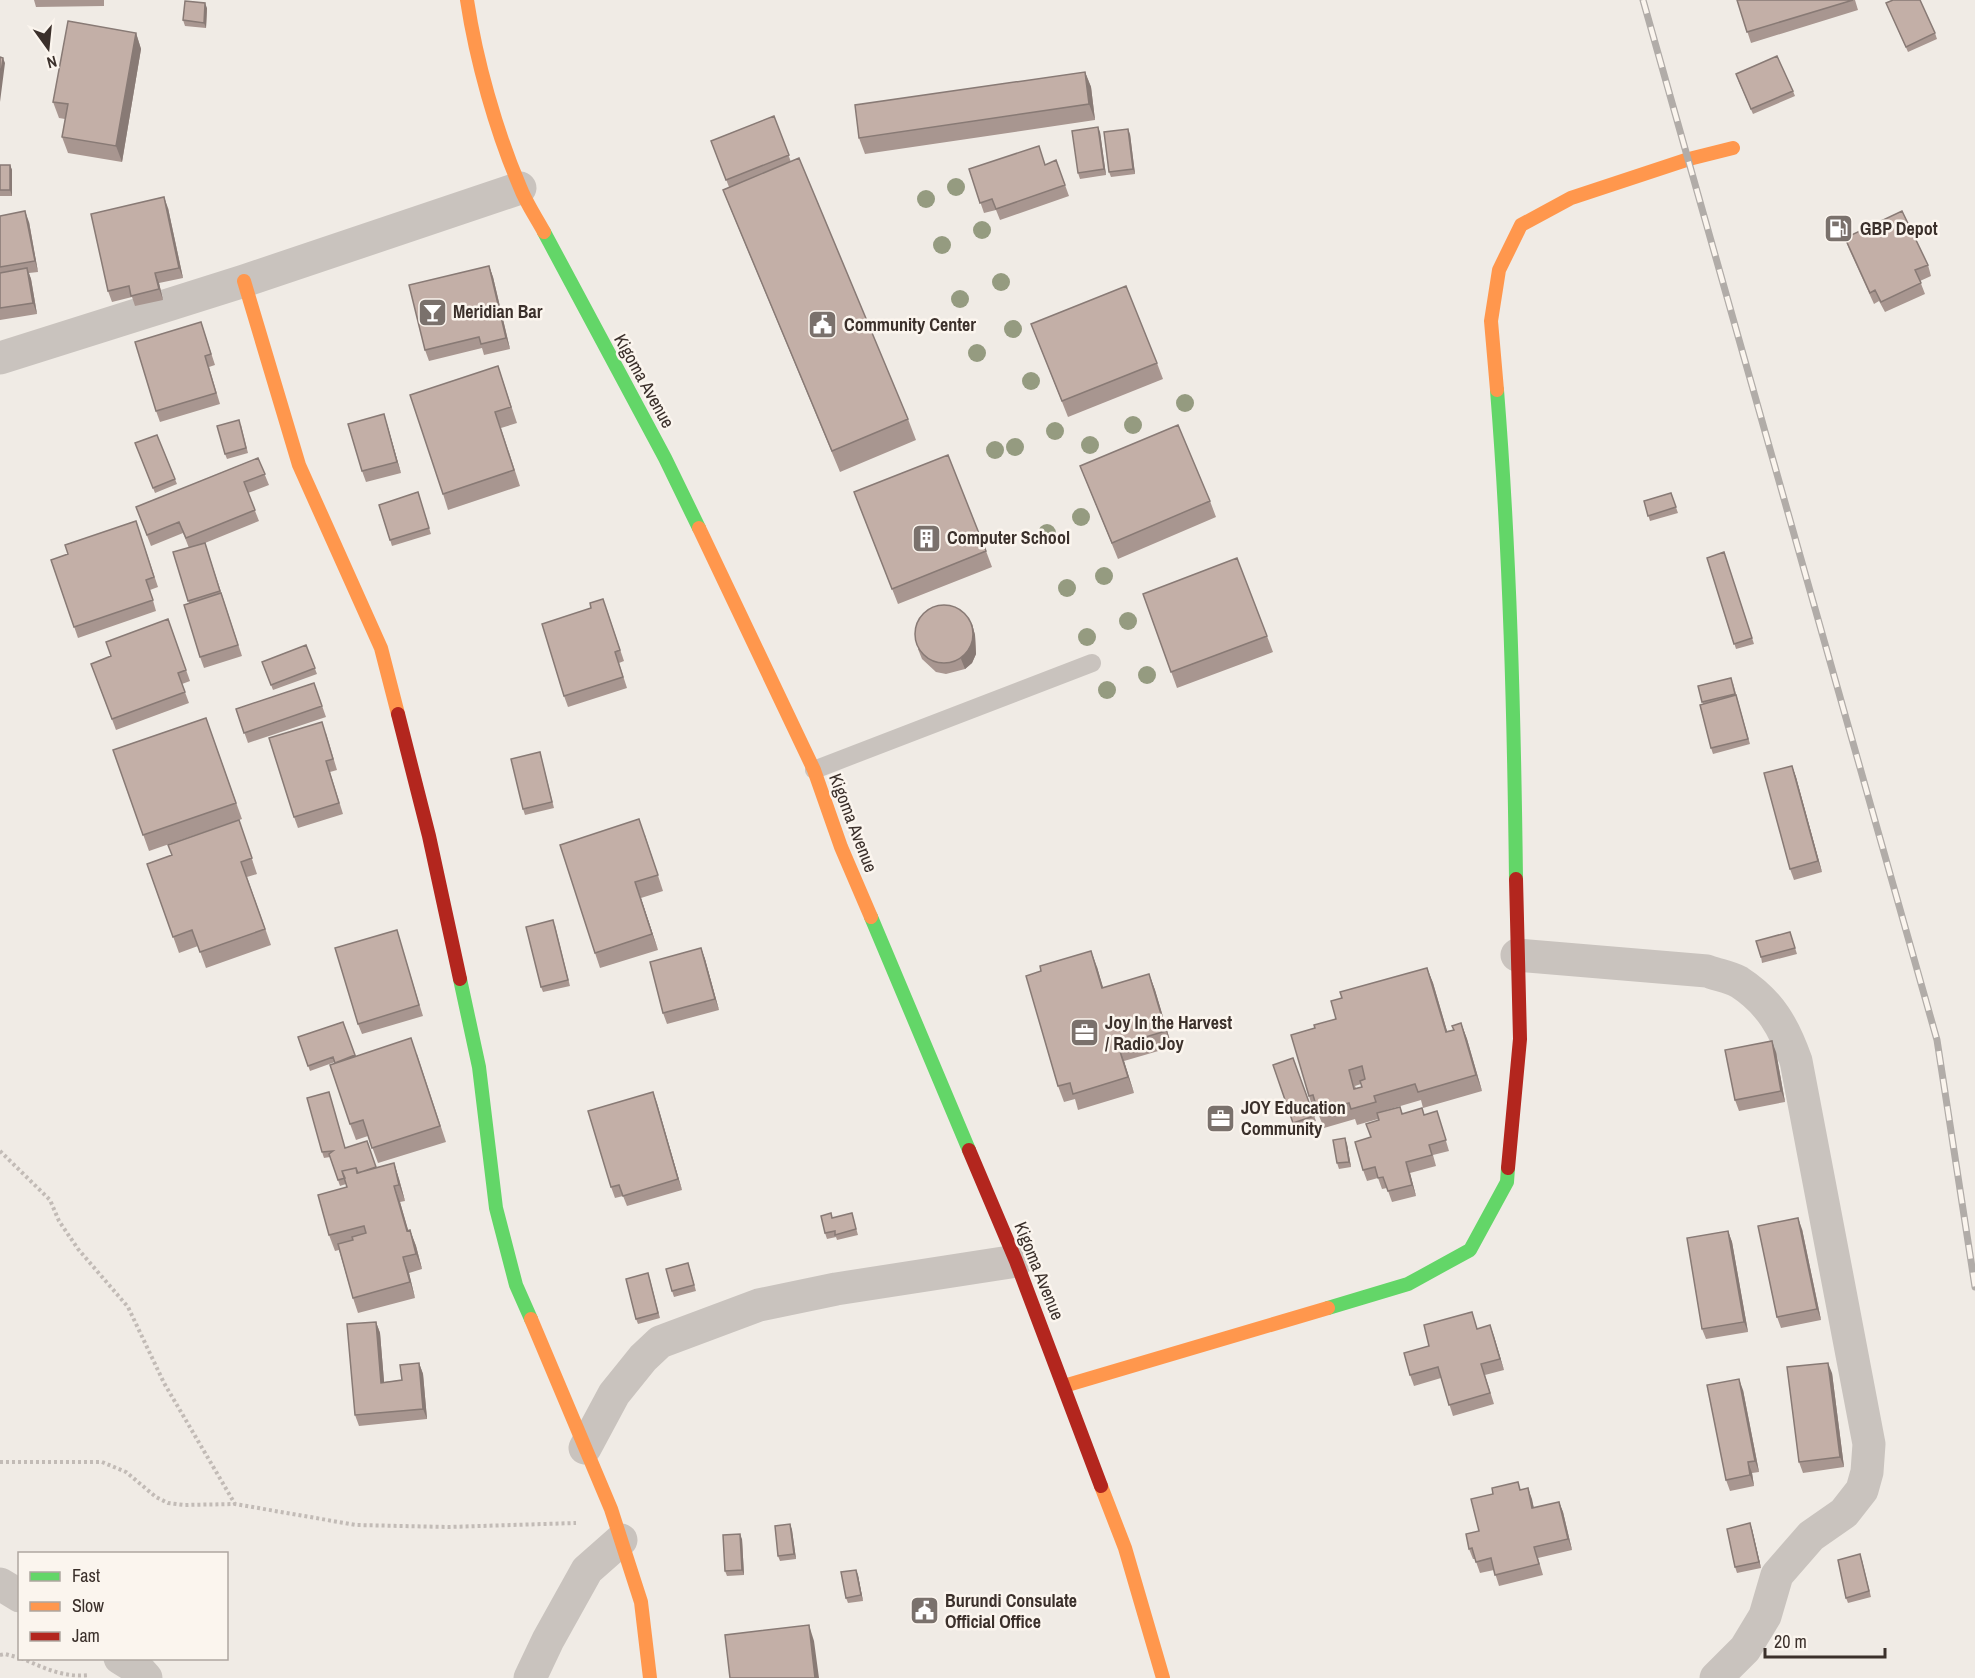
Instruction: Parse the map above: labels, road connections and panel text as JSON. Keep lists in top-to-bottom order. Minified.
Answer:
{"streets":{"street":["Kigoma Avenue"]},"places":{"fuel station":["GBP Depot"],"bar":["Meridian Bar"],"public building":["Community Center","Burundi Consulate Official Office"],"building":["Computer School"],"office":["Joy In the Harvest / Radio Joy","JOY Education Community"]},"legend":["Fast","Slow","Jam"],"scale_bar":"20 m","north":"bottom"}
